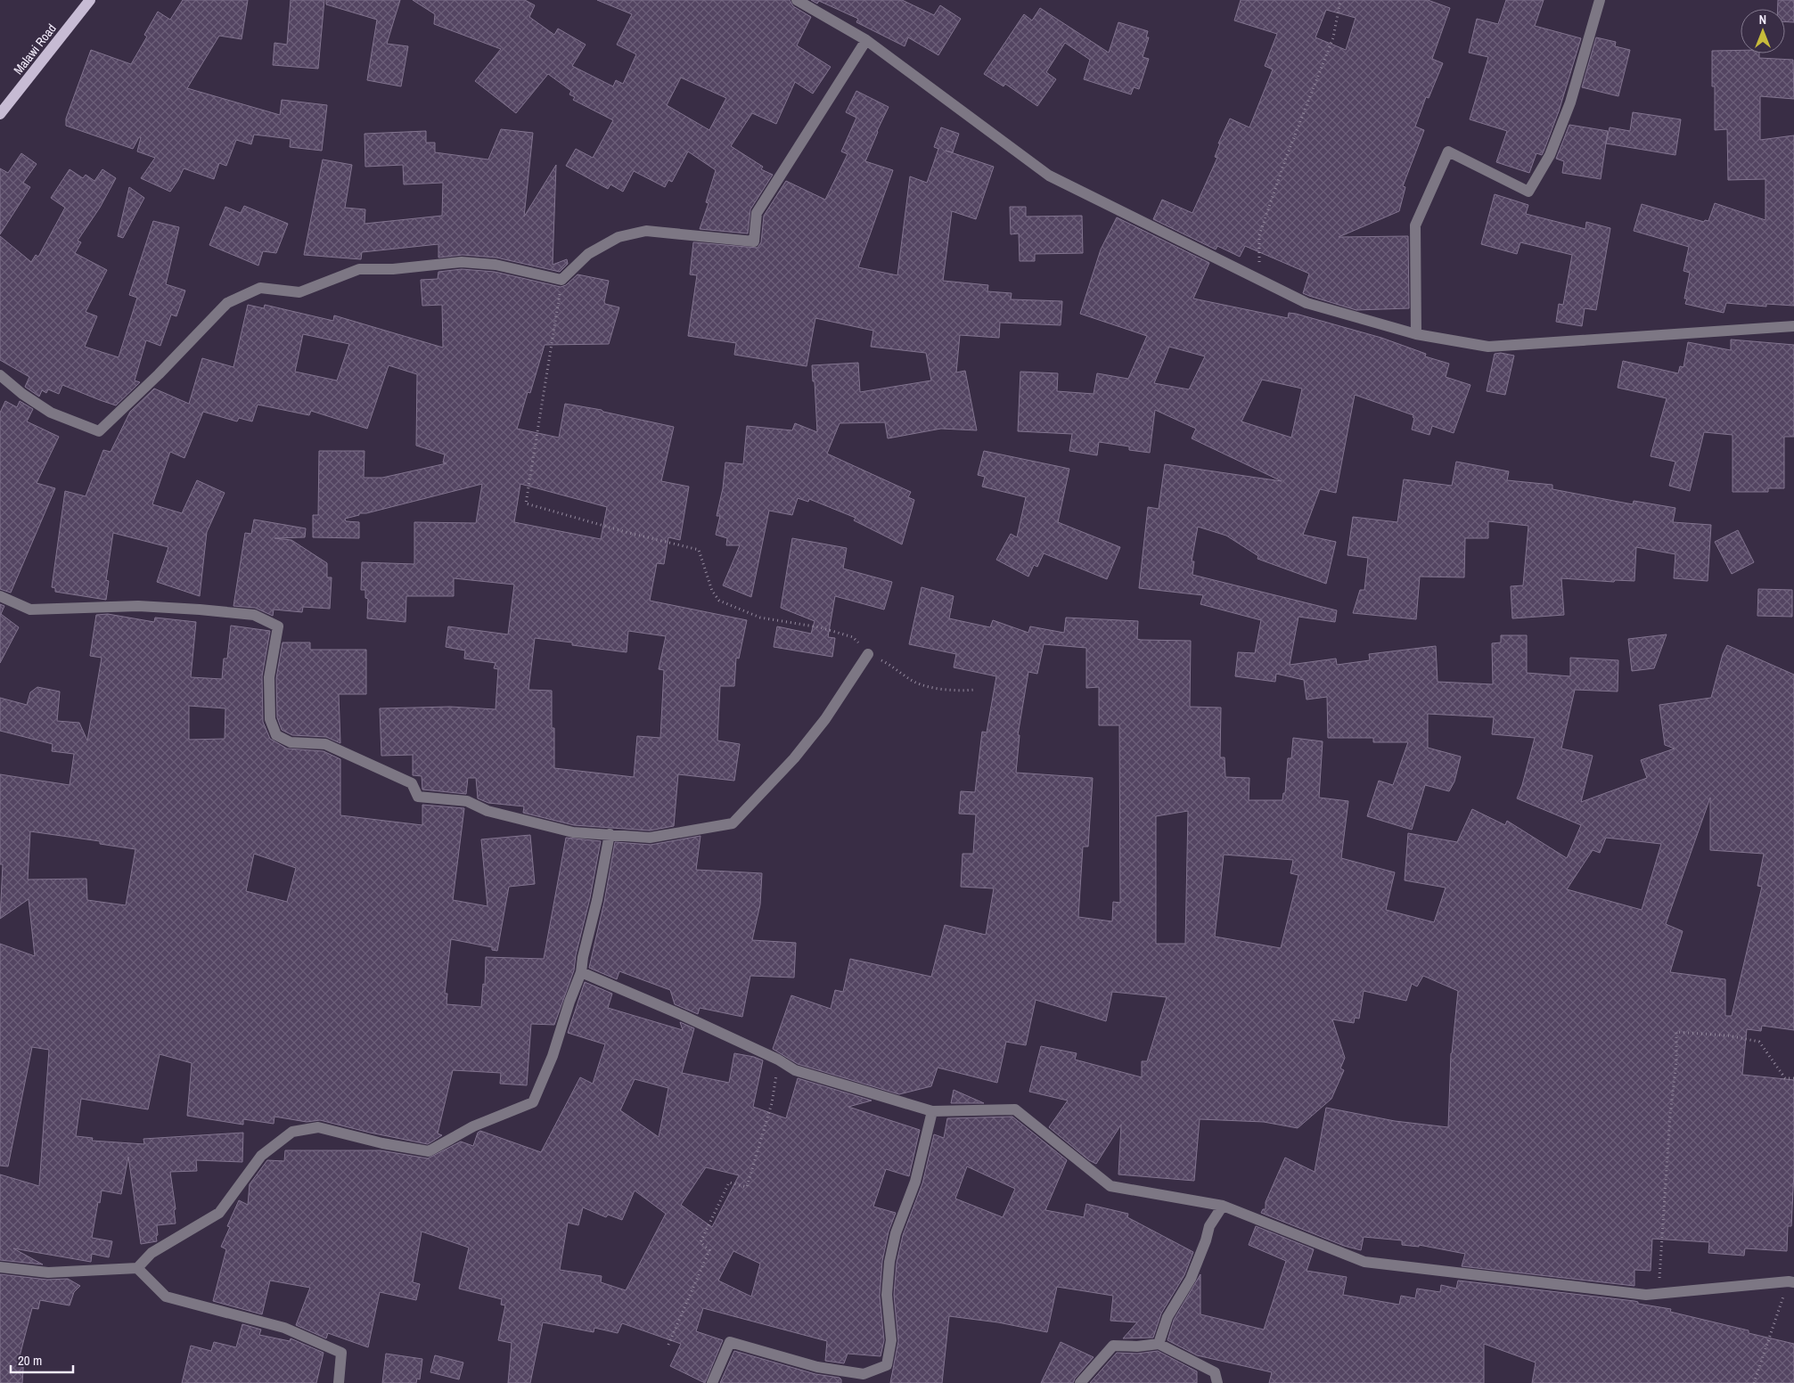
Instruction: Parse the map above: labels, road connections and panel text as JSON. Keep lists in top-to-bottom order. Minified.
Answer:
{"streets":{"main road":["Malawi Road"]},"scale_bar":"20 m","north":"top"}
